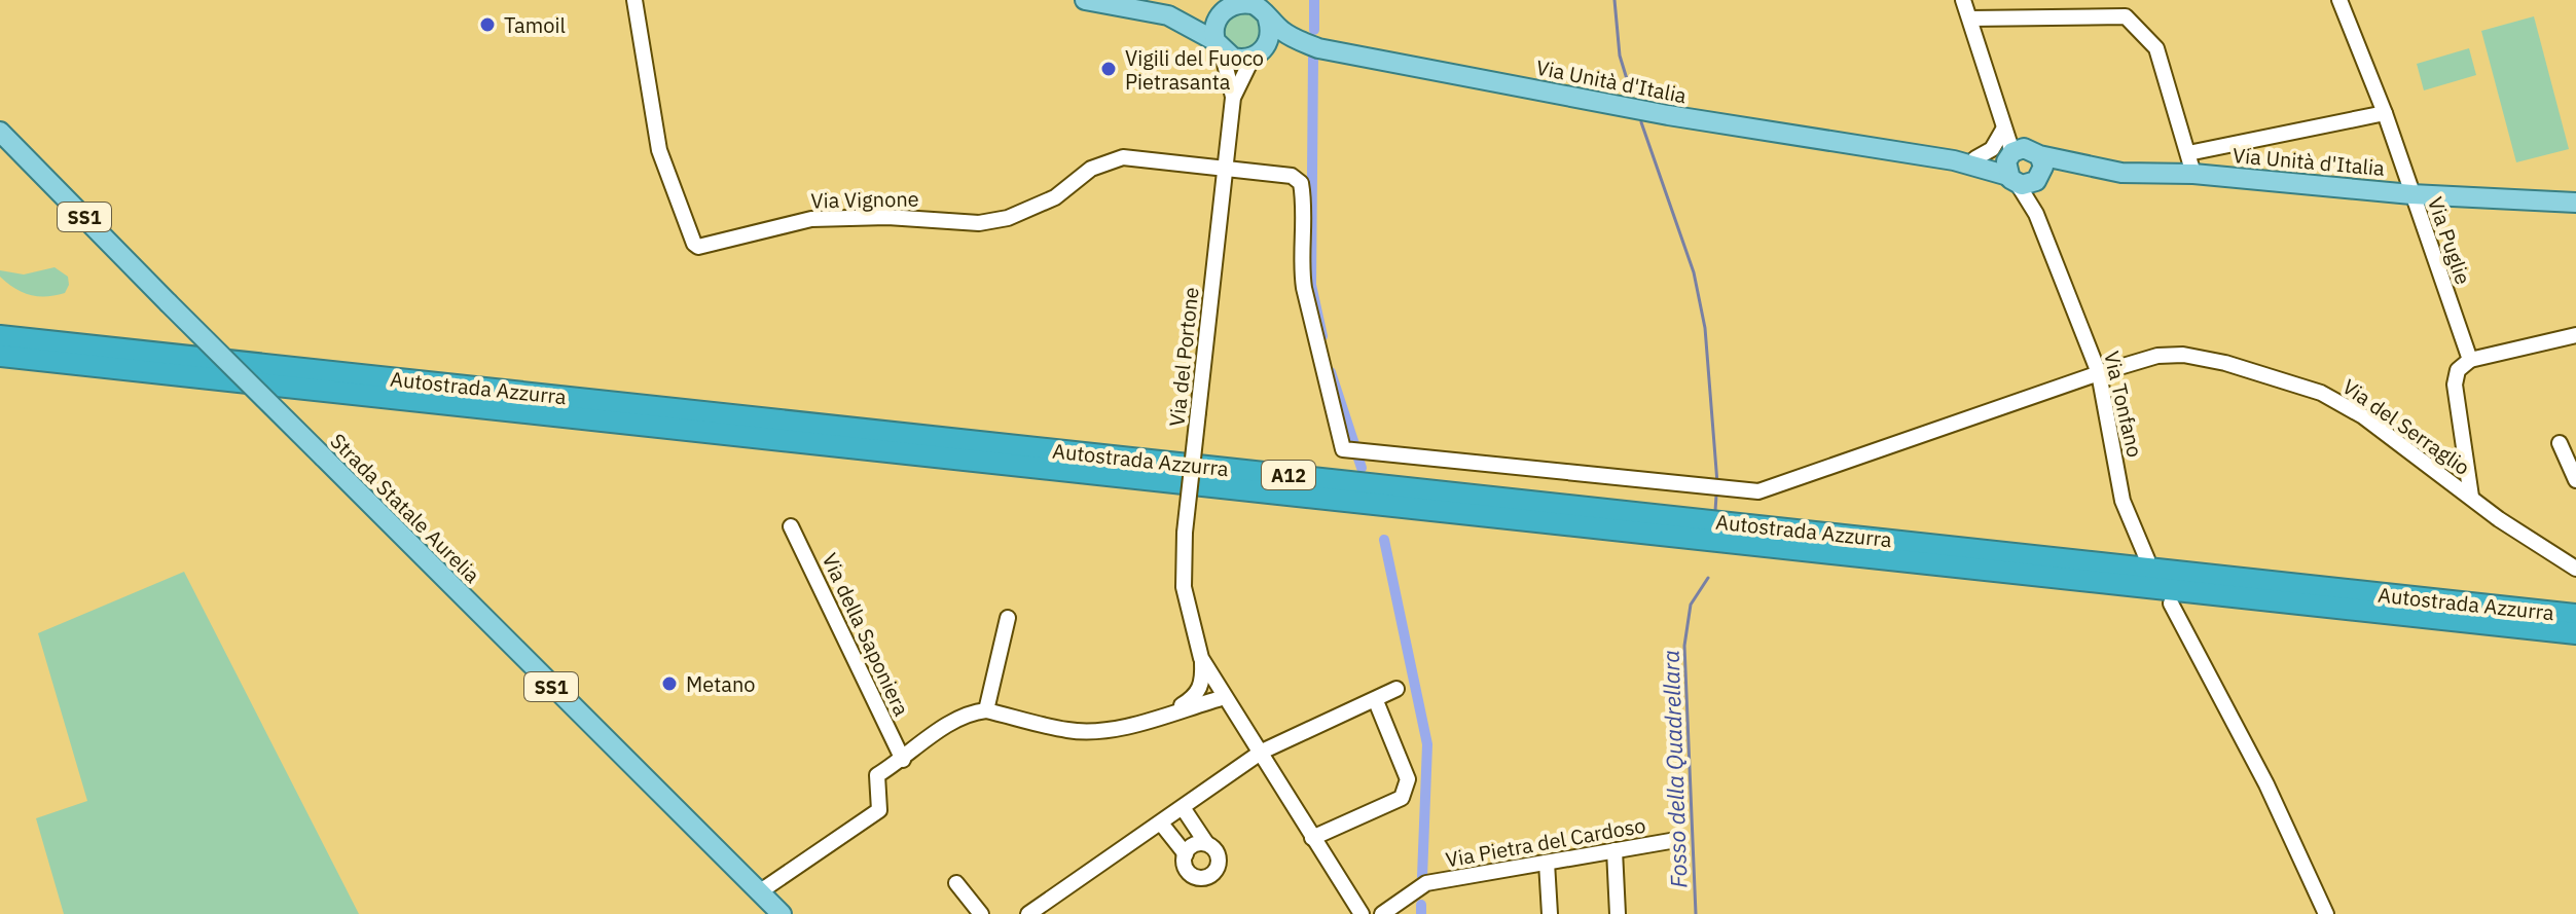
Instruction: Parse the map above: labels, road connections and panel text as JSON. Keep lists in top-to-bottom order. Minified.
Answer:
{"streets":{"highway":["Autostrada Azzurra","A12"],"main road":["Via Unità d'Italia","SS1","Strada Statale Aurelia"],"street":["Via Vignone","Via Puglie","Via del Portone","Via Tonfano","Via del Serraglio","Via della Saponiera","Via Pietra del Cardoso"]},"crossings":[["Via Unità d'Italia","Via Puglie"],["Via Unità d'Italia","Via del Portone"],["Via Unità d'Italia","Via Tonfano"],["Via Vignone","Via del Portone"],["Via Vignone","Via del Serraglio"],["Via del Portone","Via del Serraglio"],["Via Tonfano","Via del Serraglio"]],"water":["Fosso della Quadrellara"],"places":["Tamoil","Vigili del Fuoco Pietrasanta","Metano"]}
